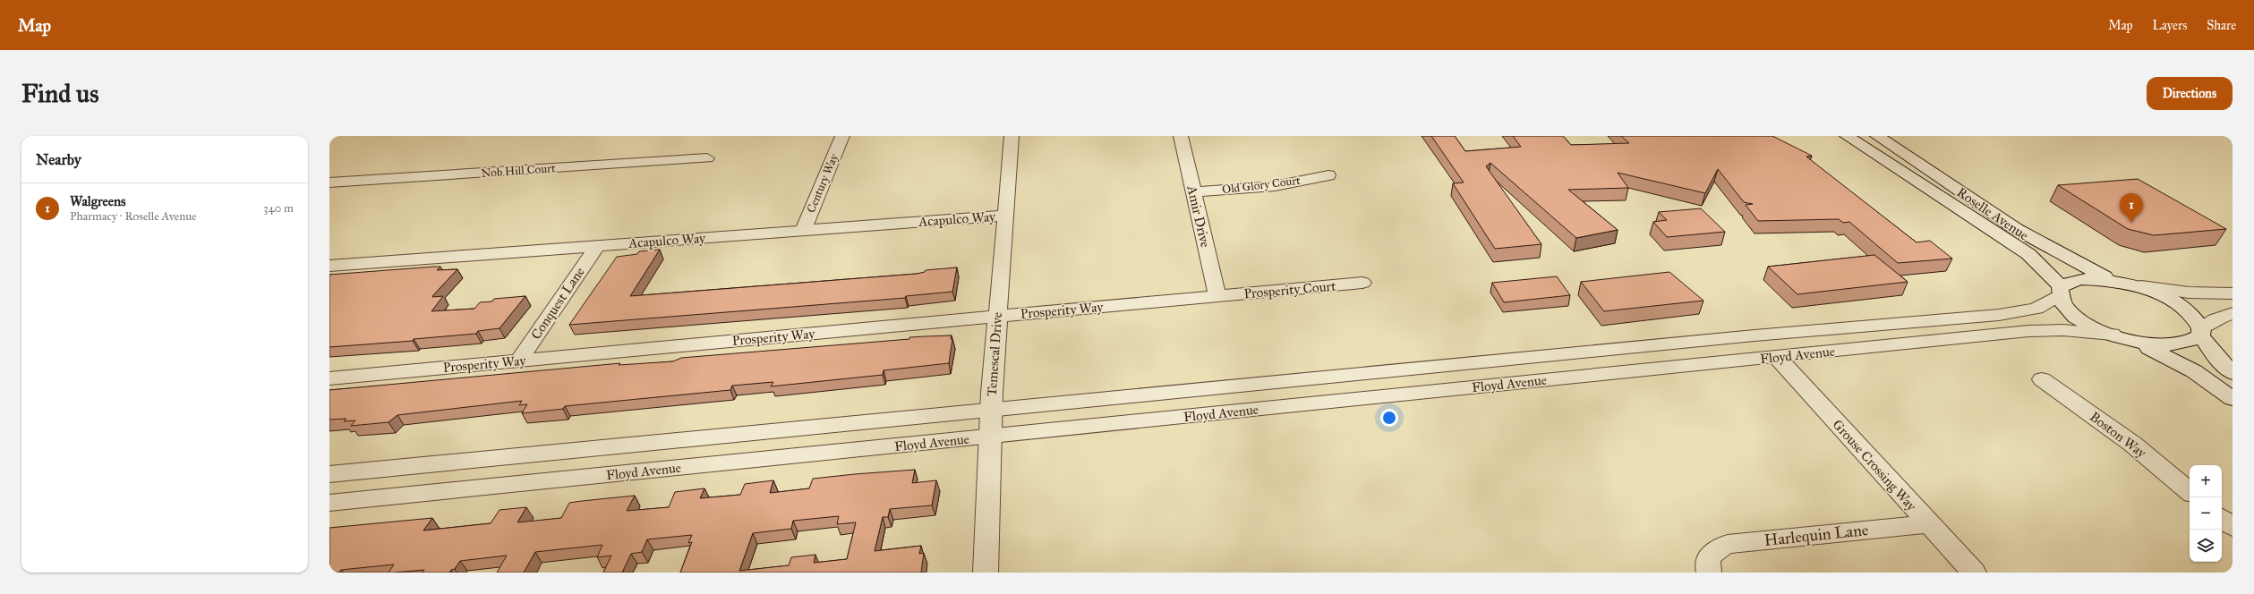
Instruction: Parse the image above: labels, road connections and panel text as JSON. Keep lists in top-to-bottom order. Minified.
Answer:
{"streets":{"street":["Nob Hill Court","Century Way","Old Glory Court","Roselle Avenue","Amir Drive","Acapulco Way","Prosperity Court","Conquest Lane","Prosperity Way","Temescal Drive","Floyd Avenue","Boston Way","Grouse Crossing Way","Harlequin Lane"]},"crossings":[["Century Way","Acapulco Way"],["Old Glory Court","Amir Drive"],["Roselle Avenue","Floyd Avenue"],["Amir Drive","Prosperity Court"],["Amir Drive","Prosperity Way"],["Acapulco Way","Conquest Lane"],["Acapulco Way","Temescal Drive"],["Prosperity Court","Prosperity Way"],["Conquest Lane","Prosperity Way"],["Prosperity Way","Temescal Drive"],["Temescal Drive","Floyd Avenue"],["Floyd Avenue","Grouse Crossing Way"],["Grouse Crossing Way","Harlequin Lane"]],"page":{"header":"Map","nav":["Map","Layers","Share"],"buttons":"Directions","title":"Find us","heading":"Nearby","list":[{"mark":"1","name":"Walgreens","note":"Pharmacy · Roselle Avenue","value":"340 m"}],"pins":"1","map_buttons":["+","−"]}}
